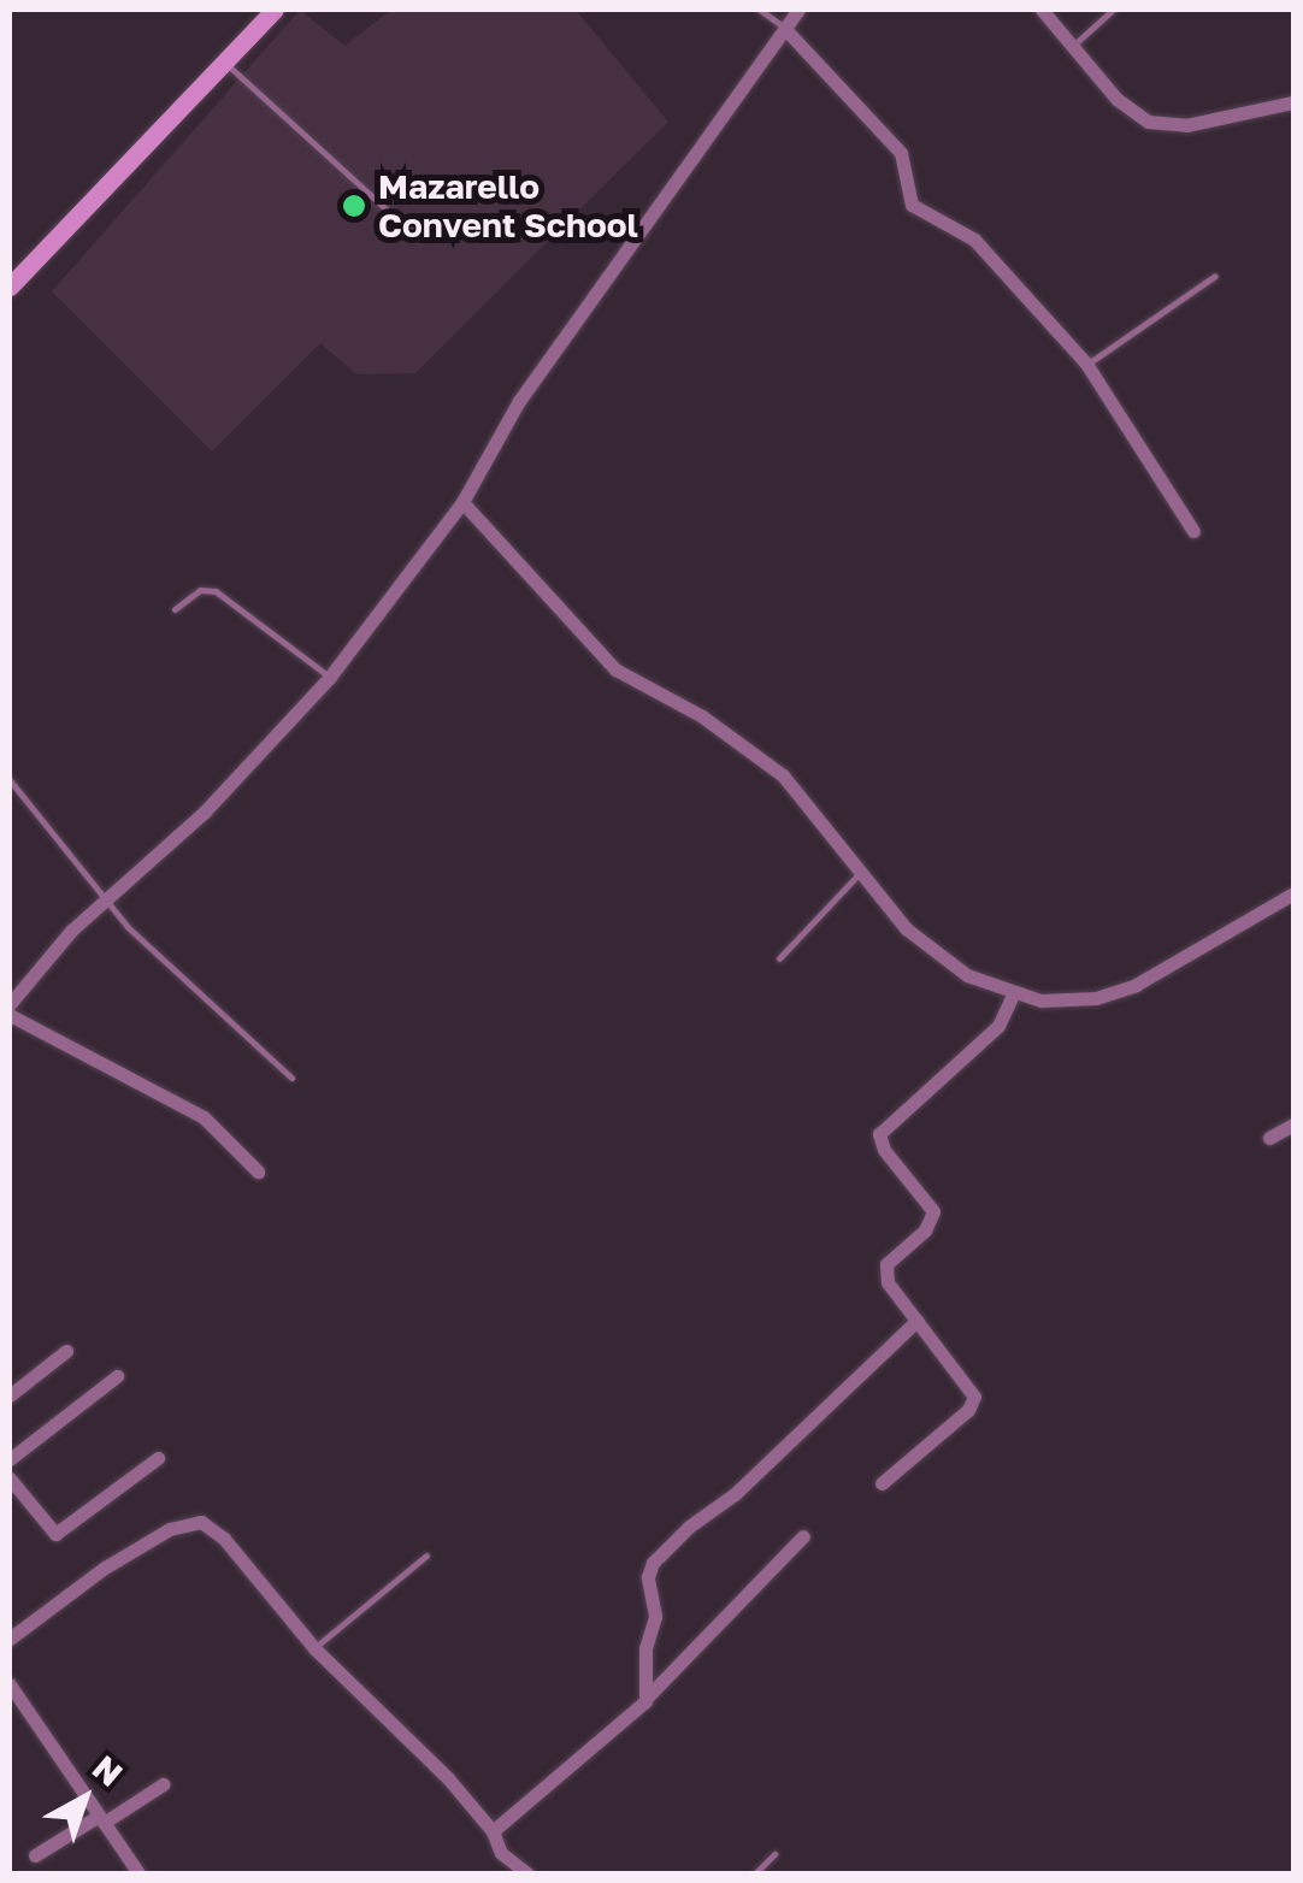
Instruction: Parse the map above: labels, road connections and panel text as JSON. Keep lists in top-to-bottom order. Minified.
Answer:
{"places":["Mazarello Convent School"],"north":"top right"}
